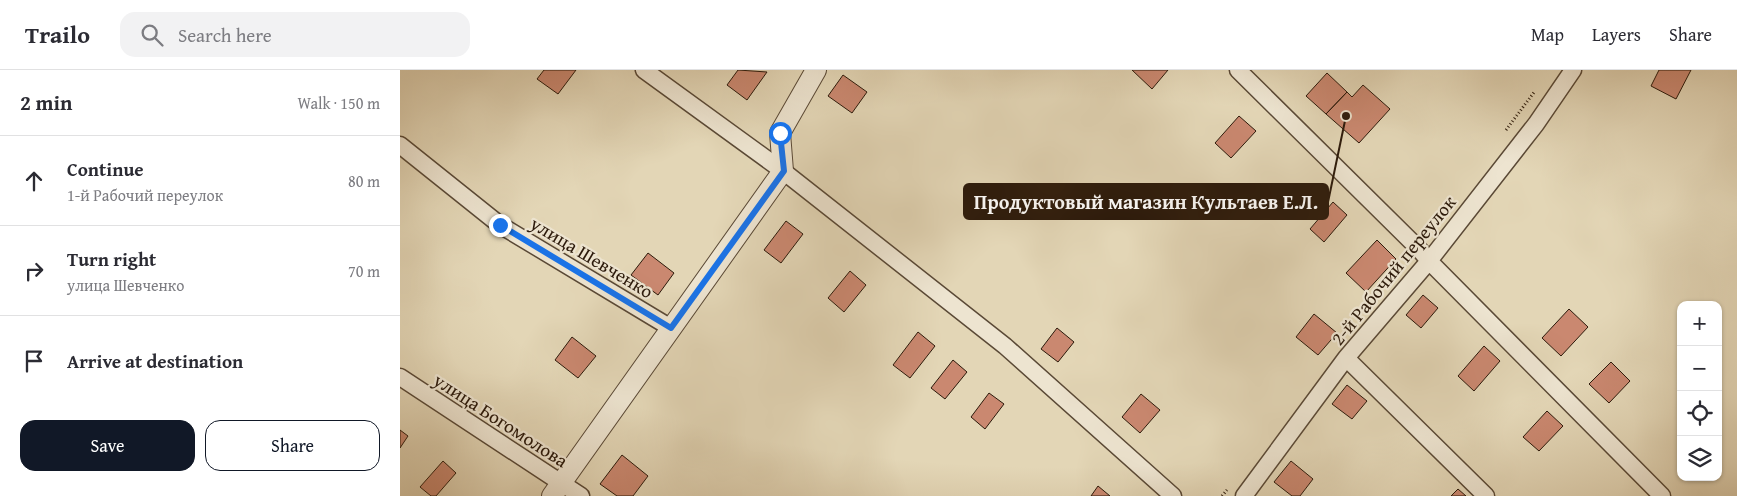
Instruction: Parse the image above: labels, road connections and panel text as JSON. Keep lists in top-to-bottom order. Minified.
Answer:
{"streets":{"street":["улица Шевченко","2-й Рабочий переулок","улица Богомолова"]},"places":["Продуктовый магазин Культаев Е.Л."],"page":{"header":"Trailo","search":"Search here","nav":["Map","Layers","Share"],"heading":["2 min","Walk · 150 m"],"list":[["Continue","1-й Рабочий переулок","80 m"],["Turn right","улица Шевченко","70 m"],"Arrive at destination"],"map_buttons":["+","−"],"buttons":["Save","Share"]}}
